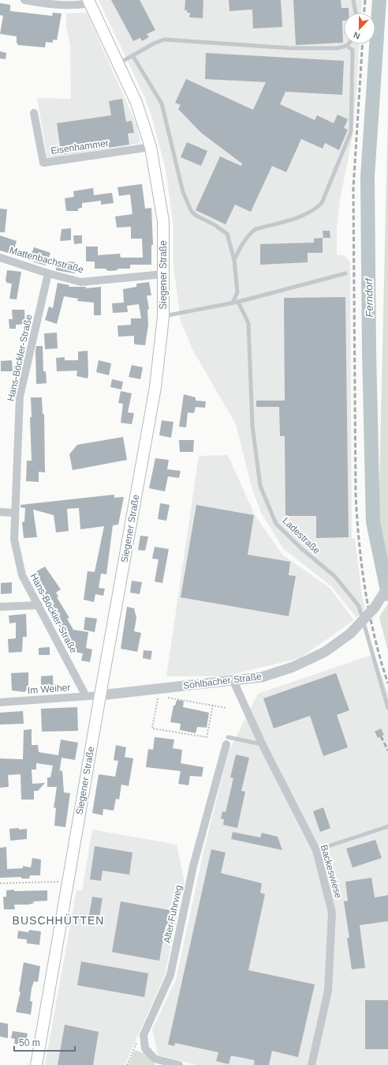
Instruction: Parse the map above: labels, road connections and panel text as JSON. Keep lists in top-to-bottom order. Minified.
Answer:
{"streets":{"main road":["Siegener Straße"],"street":["Eisenhammer","Mattenbachstraße","Hans-Böckler-Straße","Sohlbacher Straße","Im Weiher","Backeswiese","Alter Fuhrweg"],"lane":["Ladestraße"]},"crossings":[["Eisenhammer","Siegener Straße"],["Mattenbachstraße","Siegener Straße"],["Mattenbachstraße","Hans-Böckler-Straße"],["Siegener Straße","Sohlbacher Straße"],["Siegener Straße","Im Weiher"],["Hans-Böckler-Straße","Im Weiher"],["Sohlbacher Straße","Im Weiher"],["Sohlbacher Straße","Backeswiese"]],"districts":["BUSCHHÜTTEN"],"water":["Ferndorf"],"scale_bar":"50 m","north":"bottom"}
